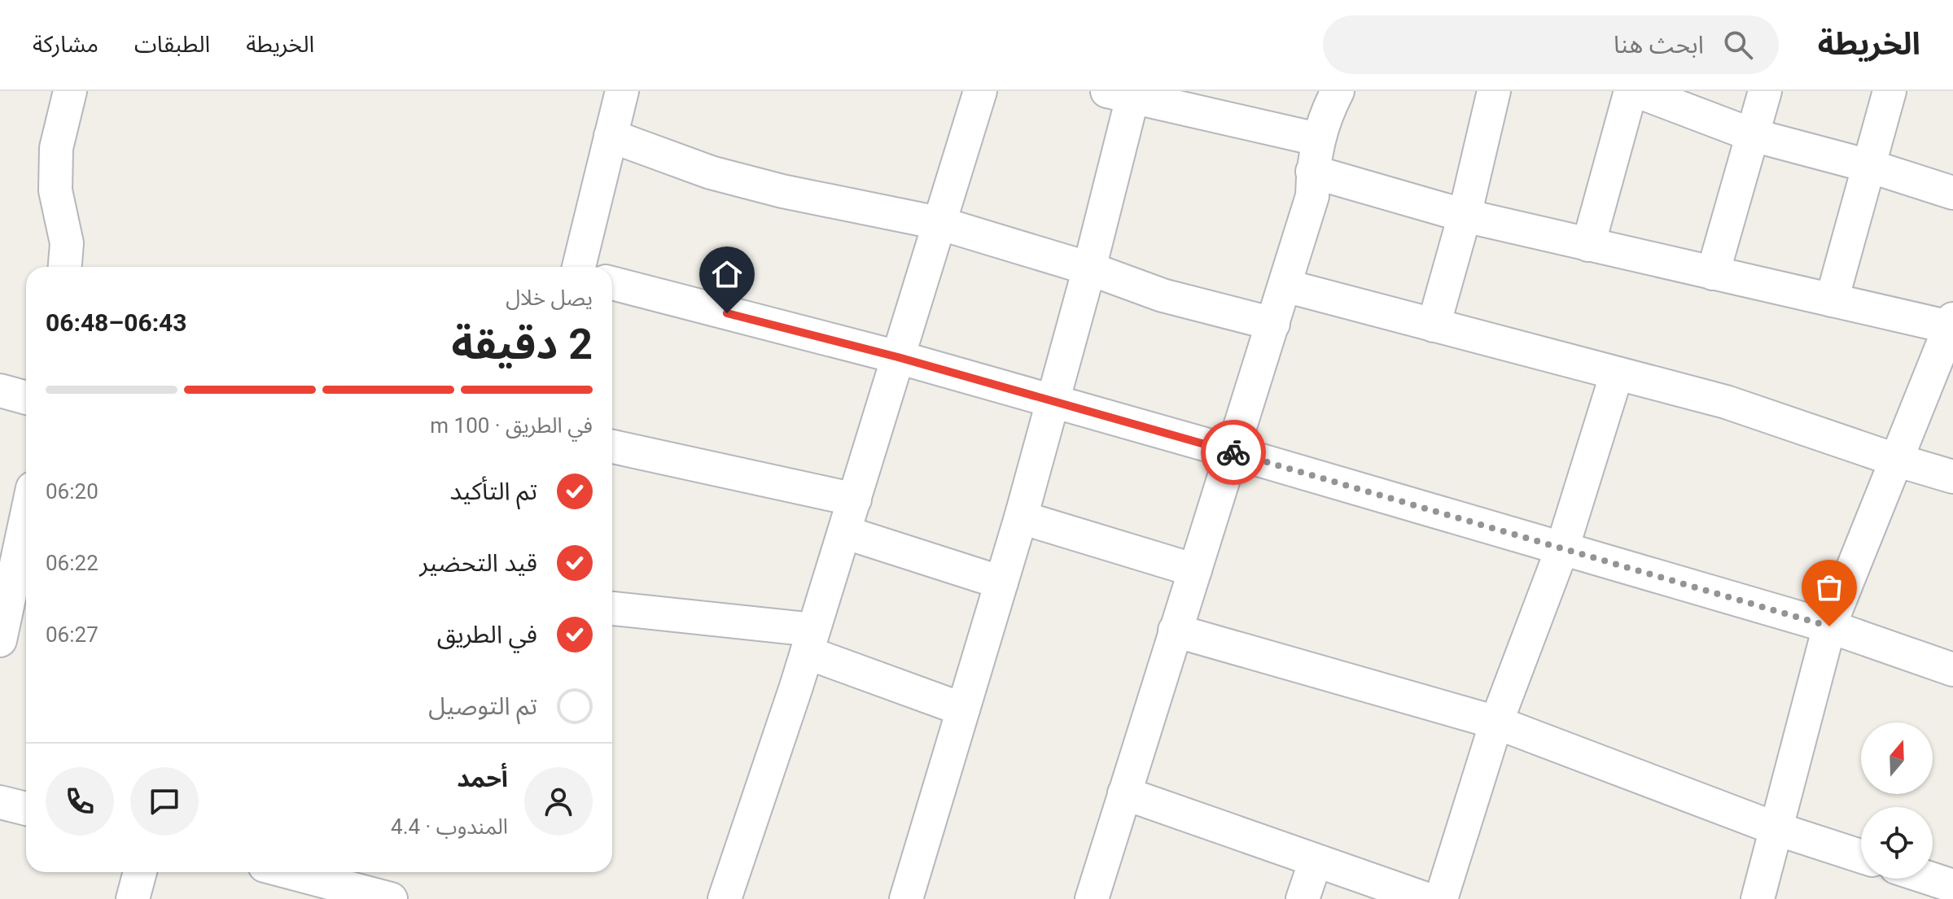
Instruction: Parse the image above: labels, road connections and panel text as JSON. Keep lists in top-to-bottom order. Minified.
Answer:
{"north":"top","page":{"header":"الخريطة","search":"ابحث هنا","nav":["الخريطة","الطبقات","مشاركة"],"heading":["2 دقيقة","يصل خلال","06:43–06:48"],"panel":["أحمد","المندوب · 4.4"],"bar":"في الطريق · 100 m","list":[["تم التأكيد","06:20"],["قيد التحضير","06:22"],["في الطريق","06:27"],"تم التوصيل"]}}
